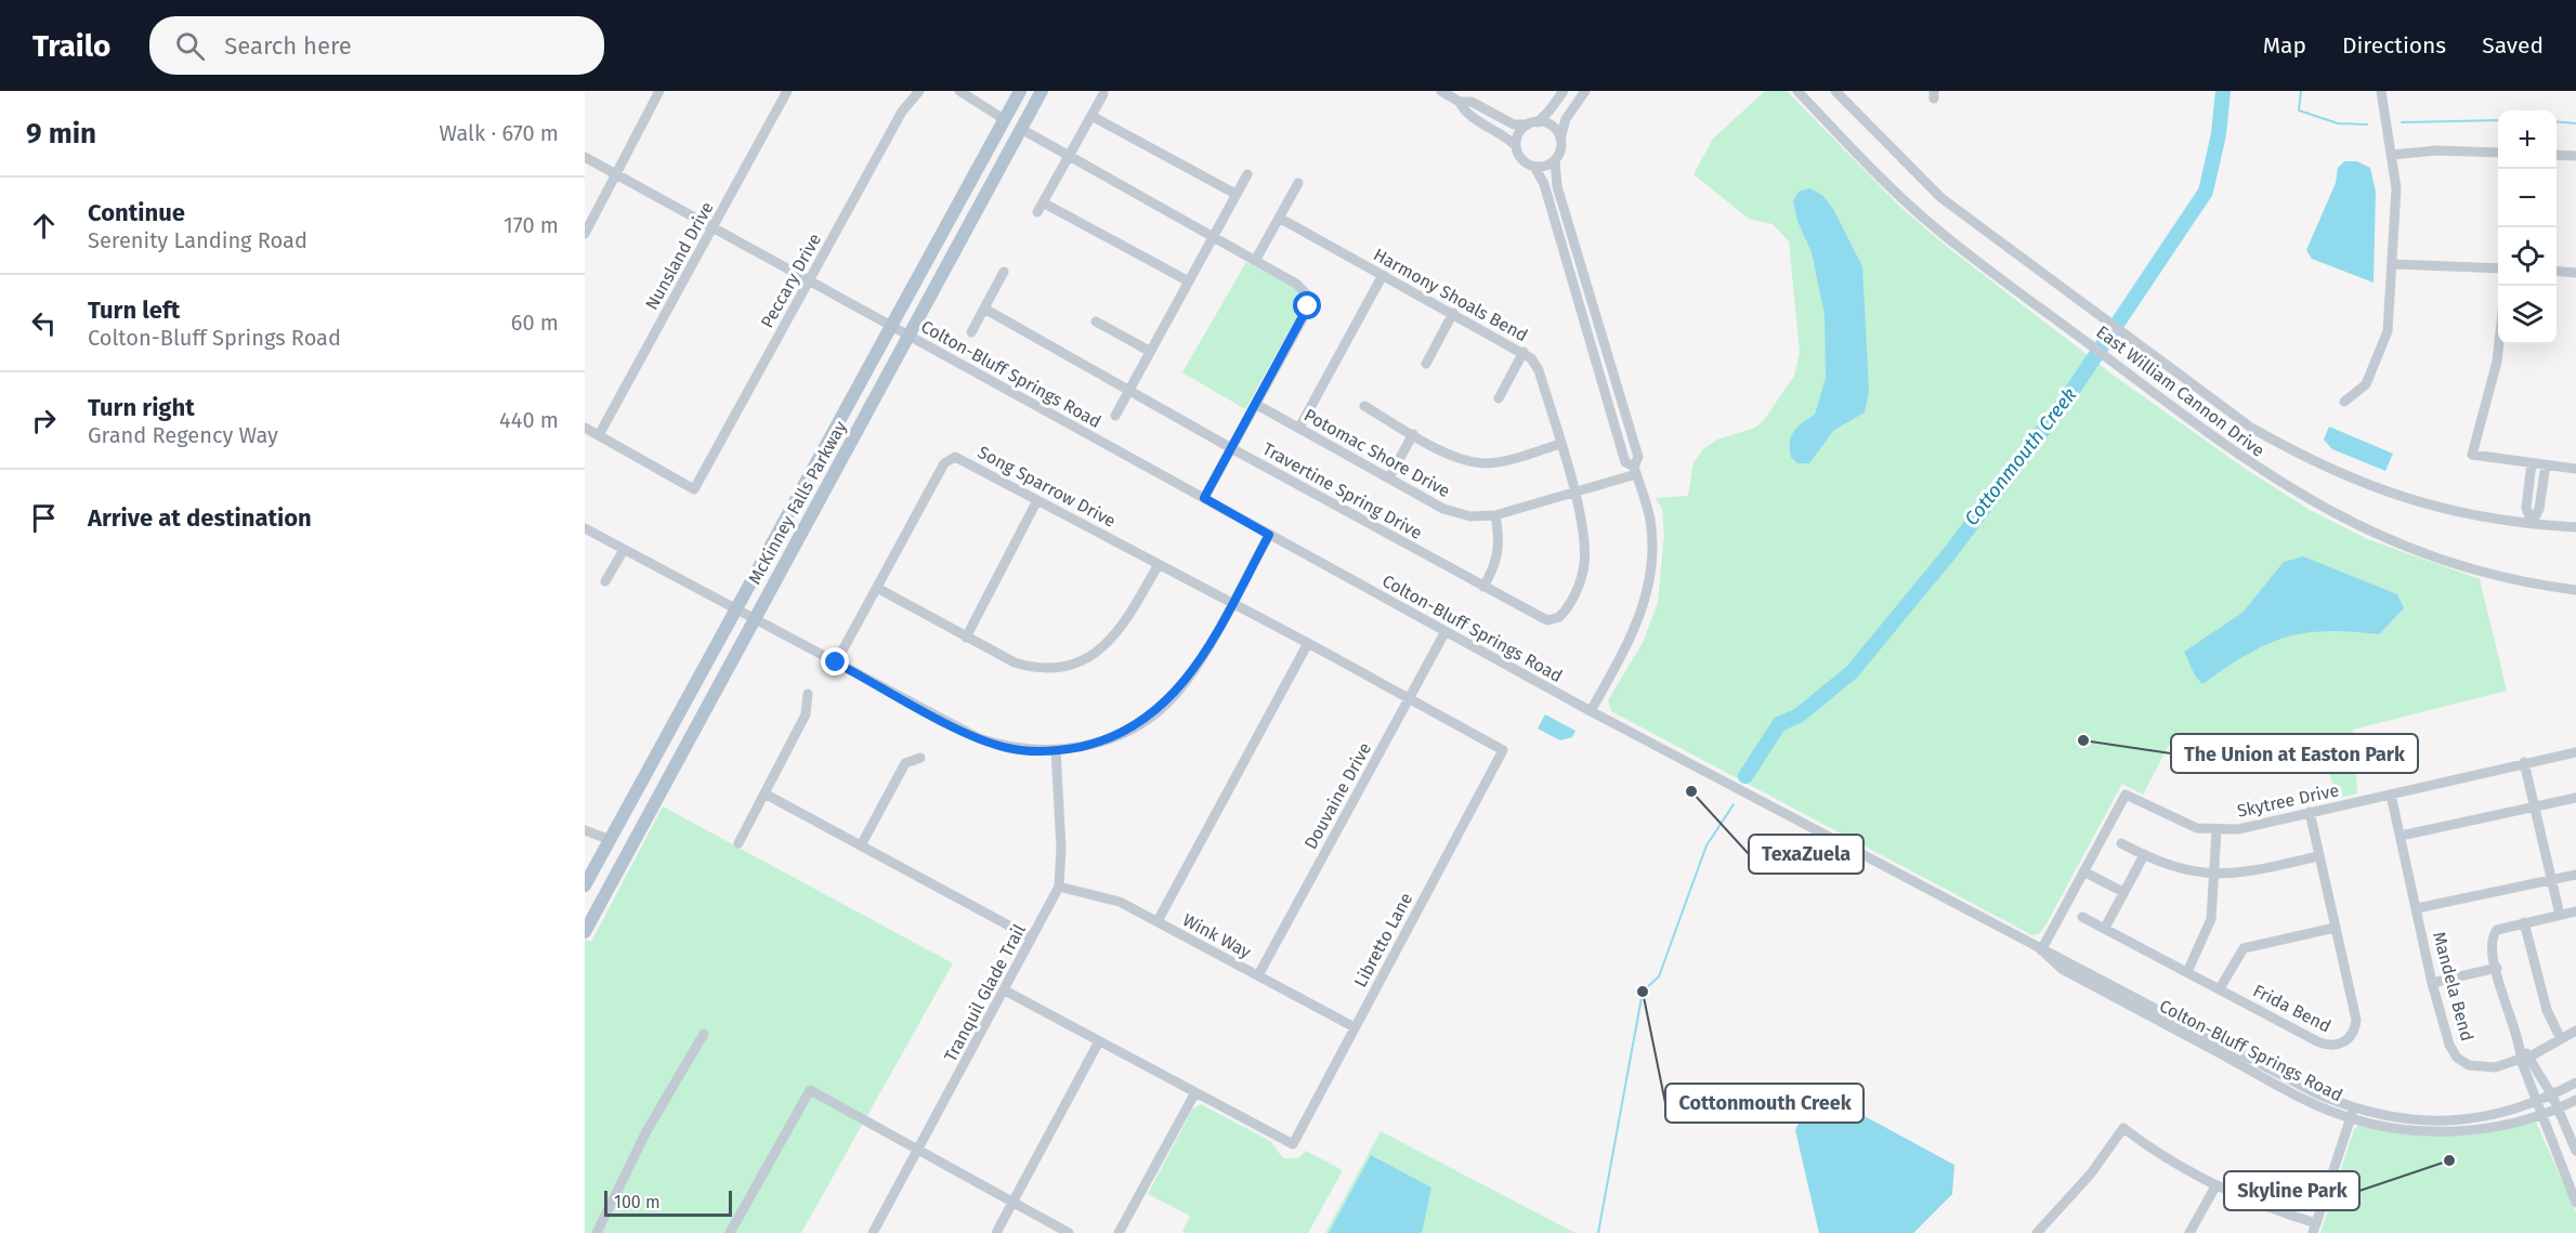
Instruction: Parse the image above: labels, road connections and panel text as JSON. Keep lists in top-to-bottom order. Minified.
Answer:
{"streets":{"main road":["McKinney Falls Parkway"],"street":["Nunsland Drive","Peccary Drive","Harmony Shoals Bend","Colton-Bluff Springs Road","East William Cannon Drive","Potomac Shore Drive","Song Sparrow Drive","Travertine Spring Drive","Douvaine Drive","Skytree Drive","Wink Way","Libretto Lane","Mandela Bend","Tranquil Glade Trail","Frida Bend"]},"crossings":[["Nunsland Drive","Peccary Drive"],["Nunsland Drive","Colton-Bluff Springs Road"],["Peccary Drive","Colton-Bluff Springs Road"],["Harmony Shoals Bend","Potomac Shore Drive"],["Harmony Shoals Bend","Travertine Spring Drive"],["Colton-Bluff Springs Road","McKinney Falls Parkway"],["Colton-Bluff Springs Road","Douvaine Drive"],["Song Sparrow Drive","Douvaine Drive"],["Song Sparrow Drive","Libretto Lane"],["Douvaine Drive","Wink Way"],["Skytree Drive","Mandela Bend"],["Skytree Drive","Frida Bend"],["Wink Way","Libretto Lane"],["Wink Way","Tranquil Glade Trail"]],"water":["Cottonmouth Creek"],"places":["The Union at Easton Park","TexaZuela","Cottonmouth Creek","Skyline Park"],"scale_bar":"100 m","page":{"header":"Trailo","search":"Search here","nav":["Map","Directions","Saved"],"heading":["9 min","Walk · 670 m"],"map_buttons":["+","−"],"list":[["Continue","Serenity Landing Road","170 m"],["Turn left","Colton-Bluff Springs Road","60 m"],["Turn right","Grand Regency Way","440 m"],"Arrive at destination"],"scale":"100 m"}}
